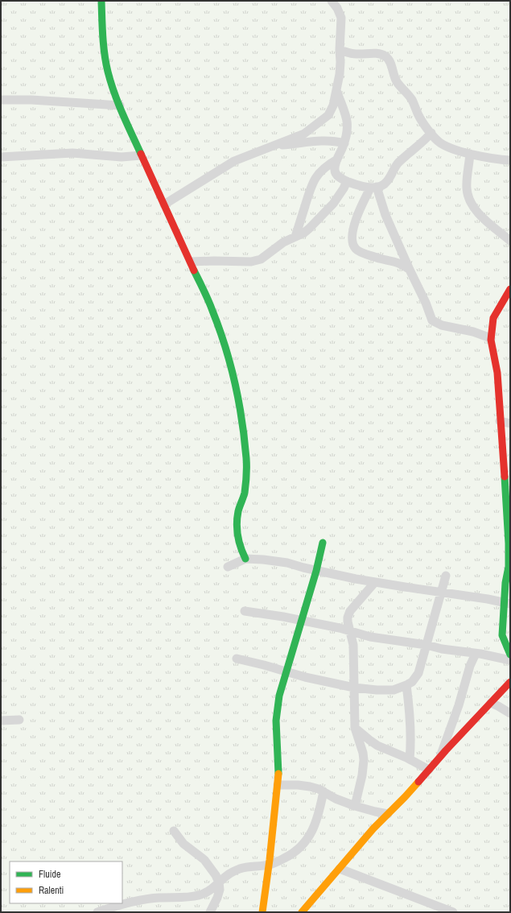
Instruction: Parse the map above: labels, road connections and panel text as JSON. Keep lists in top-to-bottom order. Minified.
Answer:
{"legend":["Fluide","Ralenti"]}
